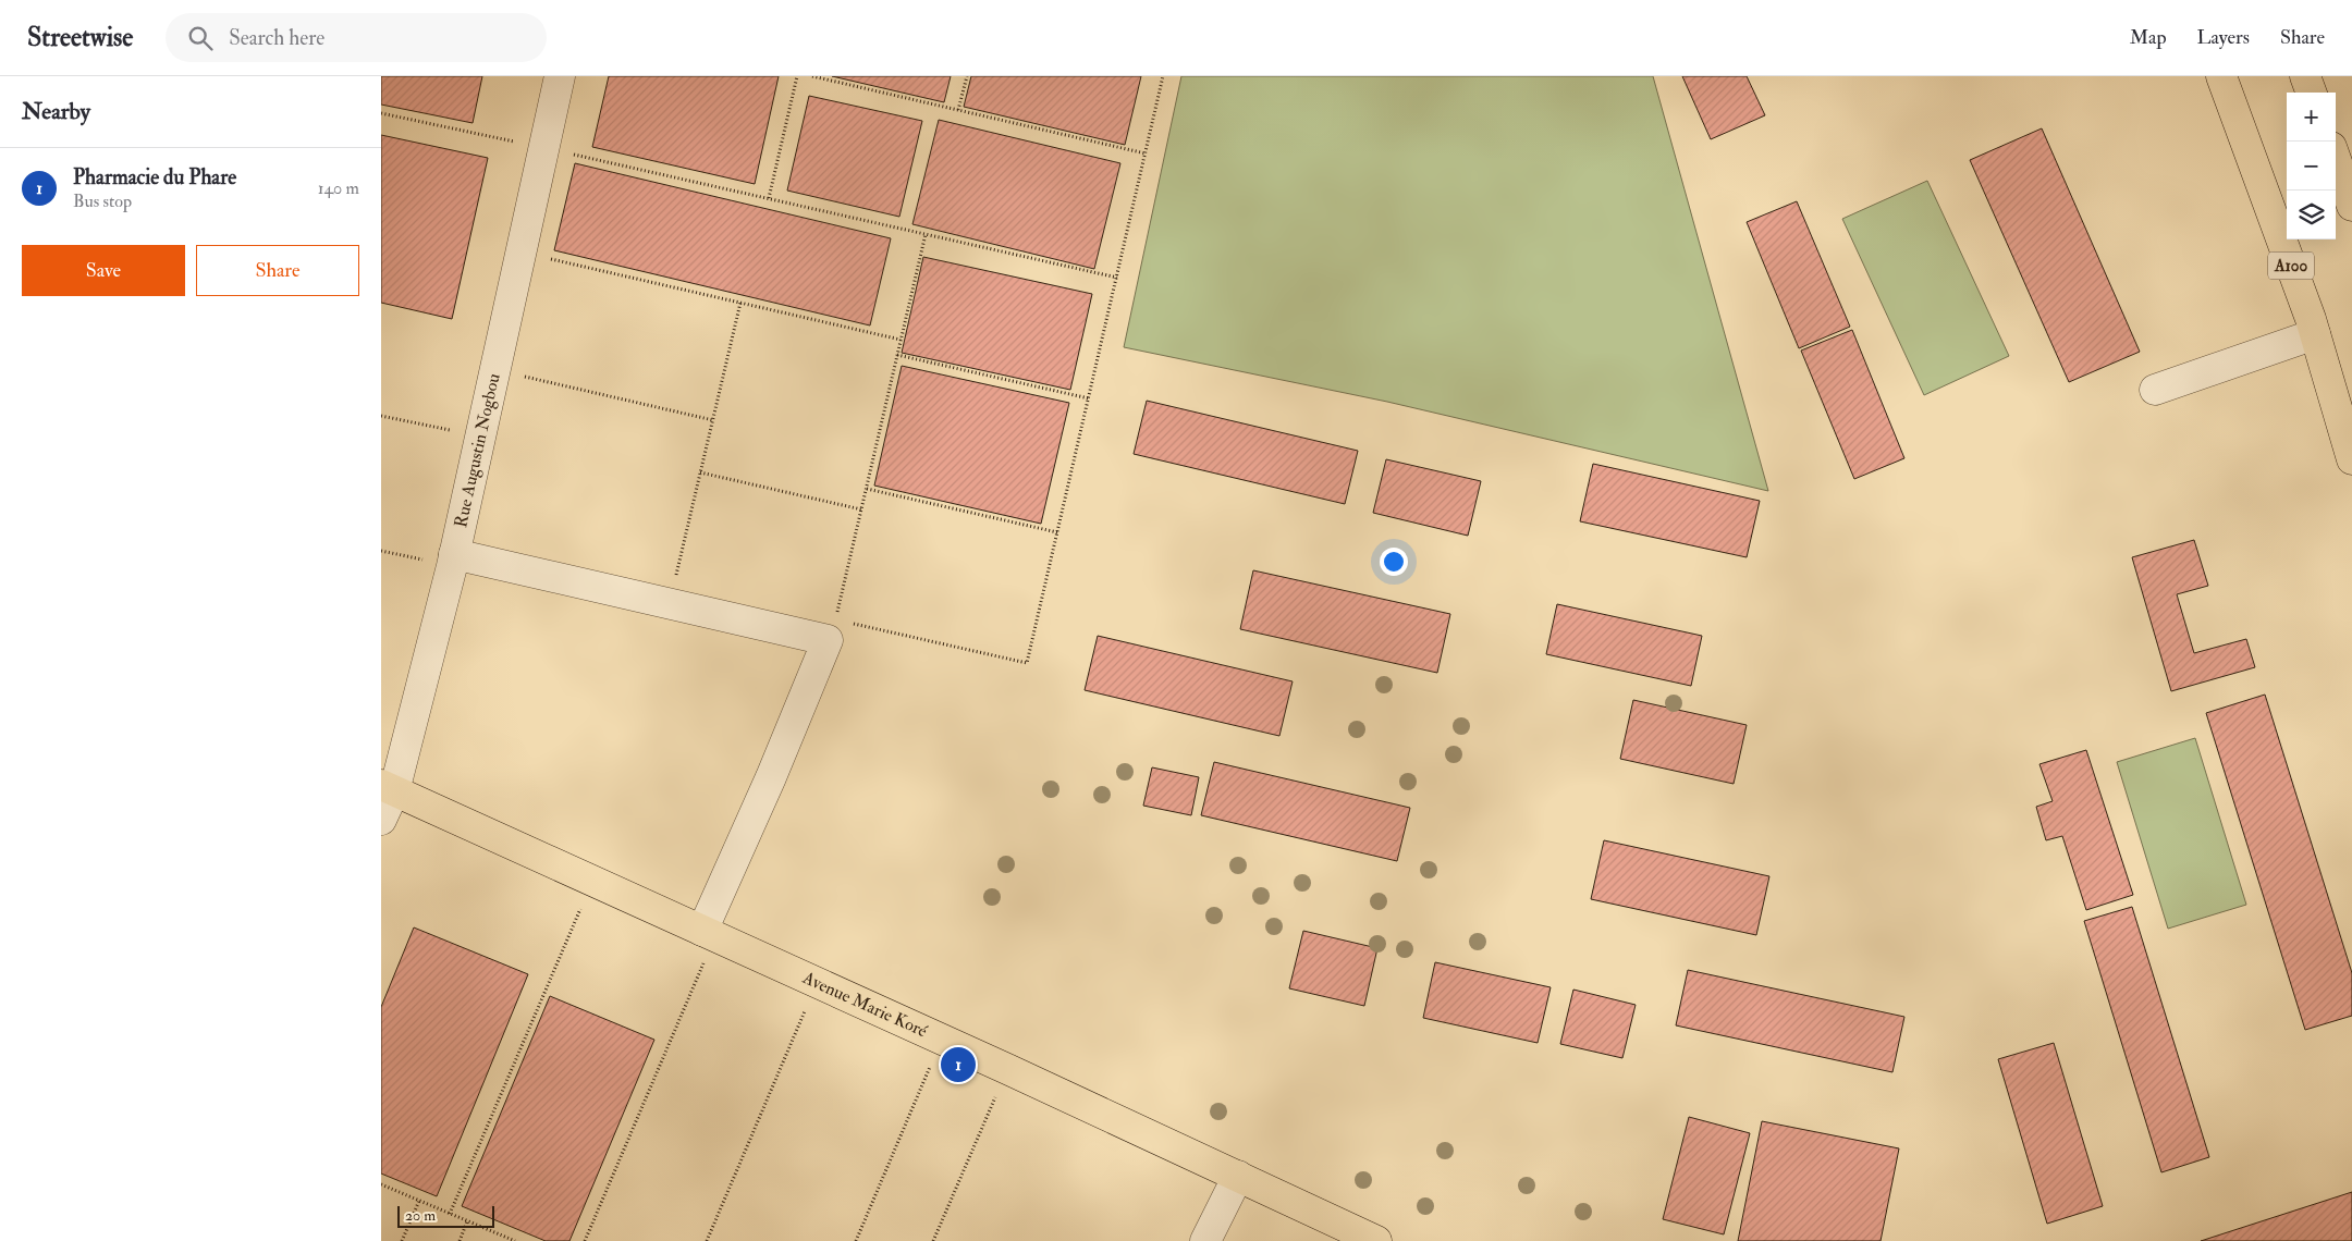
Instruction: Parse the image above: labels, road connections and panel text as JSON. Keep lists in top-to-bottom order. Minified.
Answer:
{"streets":{"main road":["A100","Avenue Marie Koré"],"street":["Rue Augustin Nogbou"]},"crossings":[["Rue Augustin Nogbou","Avenue Marie Koré"]],"scale_bar":"20 m","page":{"header":"Streetwise","search":"Search here","nav":["Map","Layers","Share"],"heading":"Nearby","map_buttons":["+","−"],"list":[{"mark":"1","name":"Pharmacie du Phare","note":"Bus stop","value":"140 m"}],"buttons":["Save","Share"],"pins":"1","scale":"20 m"}}
